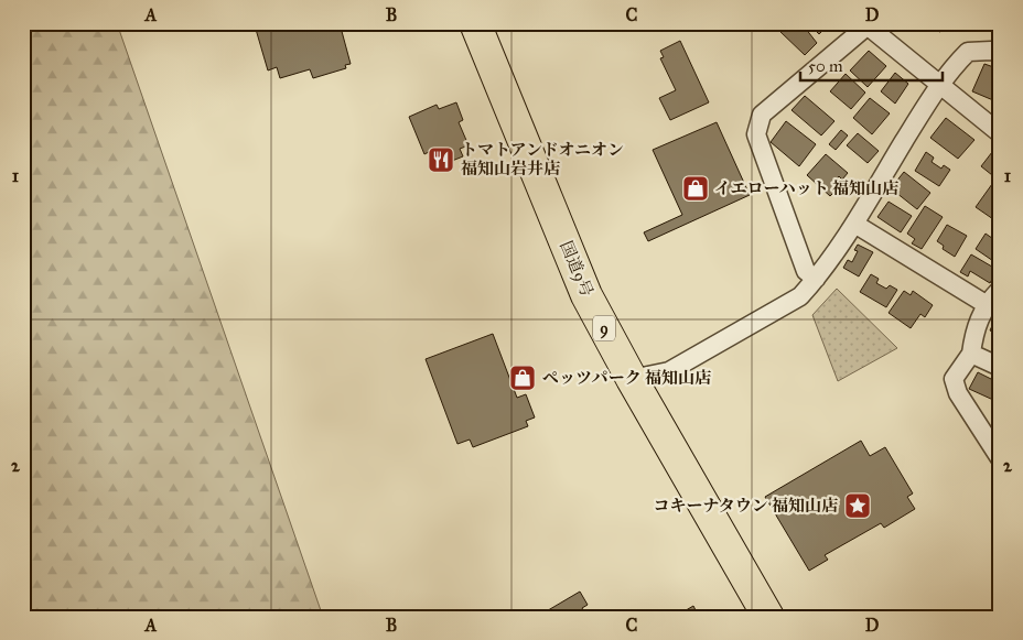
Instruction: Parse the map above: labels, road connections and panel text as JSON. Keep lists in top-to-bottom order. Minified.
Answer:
{"streets":{"highway":["国道9号","9"]},"places":{"restaurant":["トマトアンドオニオン 福知山岩井店"],"shop":["イエローハット 福知山店","ペッツパーク 福知山店"],"place":["コキーナタウン 福知山店"]},"scale_bar":"50 m","grid":{"columns":["A","B","C","D"],"rows":["1","2"]}}
